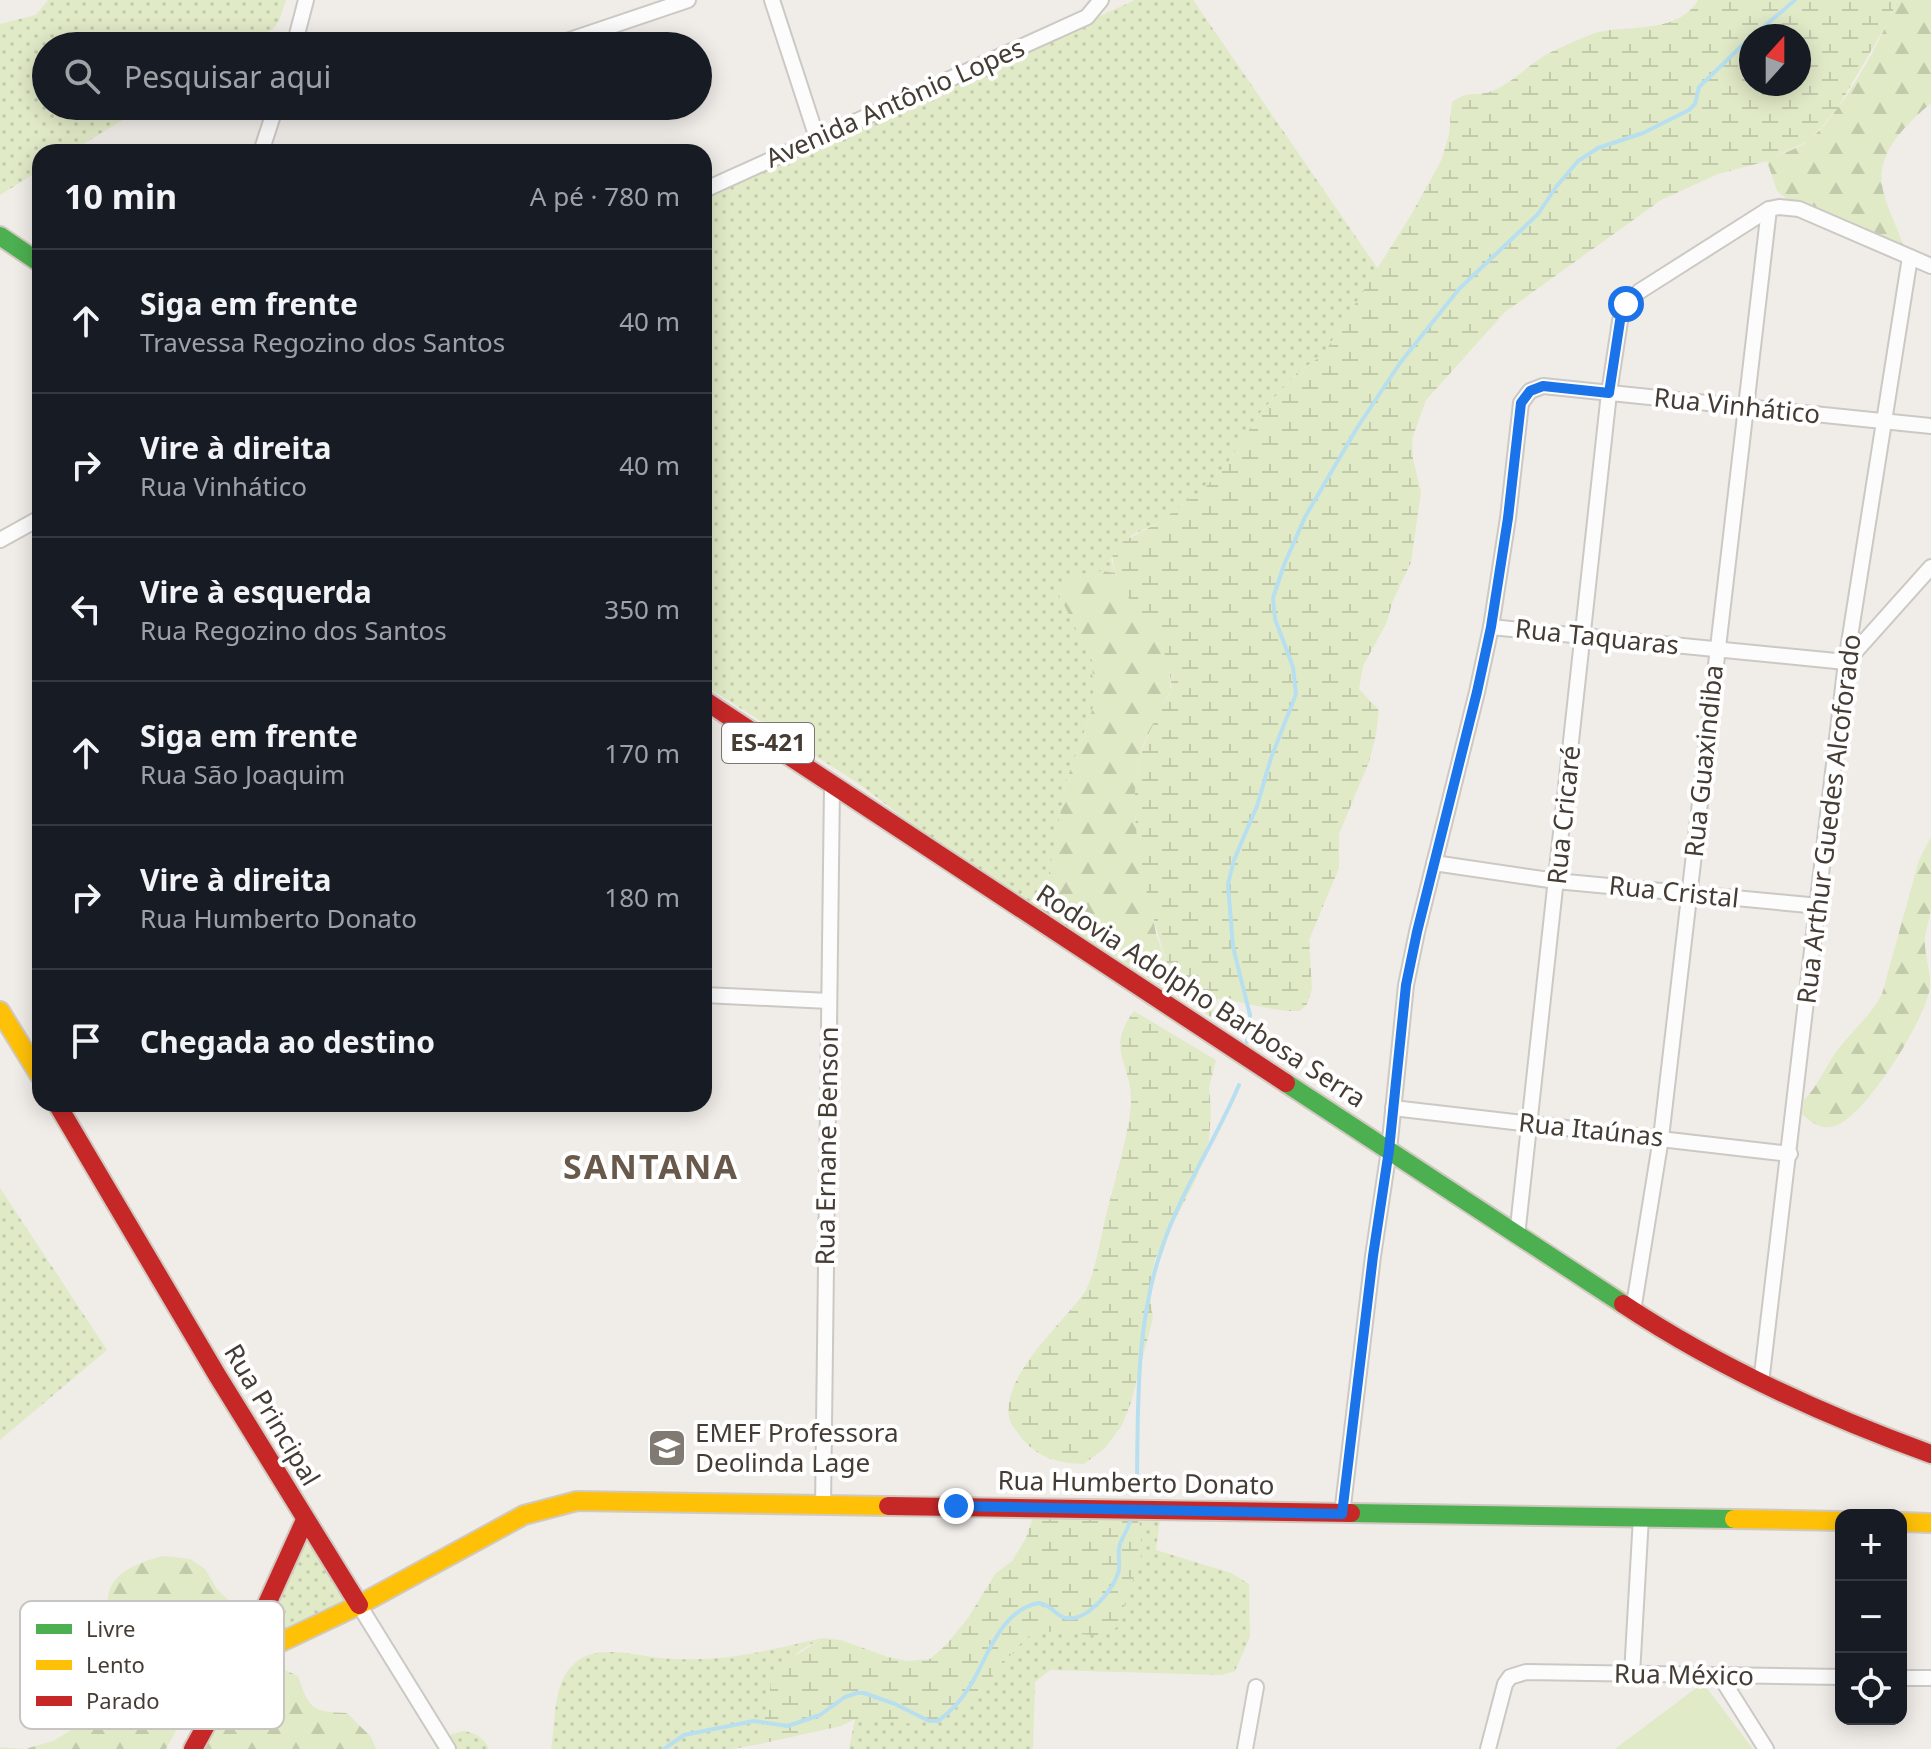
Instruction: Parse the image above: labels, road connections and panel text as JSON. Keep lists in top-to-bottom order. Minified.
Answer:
{"streets":{"main road":["ES-421","Rodovia Adolpho Barbosa Serra","Rua Principal","Rua Humberto Donato"],"street":["Avenida Antônio Lopes","Rua Vinhático","Rua Taquaras","Rua Guaxindiba","Rua Cricaré","Rua Arthur Guedes Alcoforado","Rua Cristal","Rua Itaúnas","Rua Ernane Benson","Rua México"]},"crossings":[["Rua Vinhático","Rua Taquaras"],["Rua Vinhático","Rua Guaxindiba"],["Rua Vinhático","Rua Cricaré"],["Rua Vinhático","Rua Arthur Guedes Alcoforado"],["Rua Taquaras","Rua Guaxindiba"],["Rua Taquaras","Rua Cricaré"],["Rua Taquaras","Rua Arthur Guedes Alcoforado"],["Rua Guaxindiba","Rua Cricaré"],["Rua Guaxindiba","Rua Cristal"],["Rua Guaxindiba","Rodovia Adolpho Barbosa Serra"],["Rua Guaxindiba","Rua Itaúnas"],["Rua Cricaré","Rua Cristal"],["Rua Cricaré","Rodovia Adolpho Barbosa Serra"],["Rua Cricaré","Rua Itaúnas"],["Rua Arthur Guedes Alcoforado","Rua Cristal"],["Rua Arthur Guedes Alcoforado","Rodovia Adolpho Barbosa Serra"],["Rua Arthur Guedes Alcoforado","Rua Itaúnas"],["Rodovia Adolpho Barbosa Serra","Rua Ernane Benson"],["Rua Ernane Benson","Rua Humberto Donato"],["Rua Principal","Rua Humberto Donato"]],"districts":["SANTANA"],"places":{"school or university":["EMEF Professora Deolinda Lage"]},"legend":["Livre","Lento","Parado"],"north":"top","page":{"search":"Pesquisar aqui","heading":["10 min","A pé · 780 m"],"list":[["Siga em frente","Travessa Regozino dos Santos","40 m"],["Vire à direita","Rua Vinhático","40 m"],["Vire à esquerda","Rua Regozino dos Santos","350 m"],["Siga em frente","Rua São Joaquim","170 m"],["Vire à direita","Rua Humberto Donato","180 m"],"Chegada ao destino"],"map_buttons":["+","−"]}}
